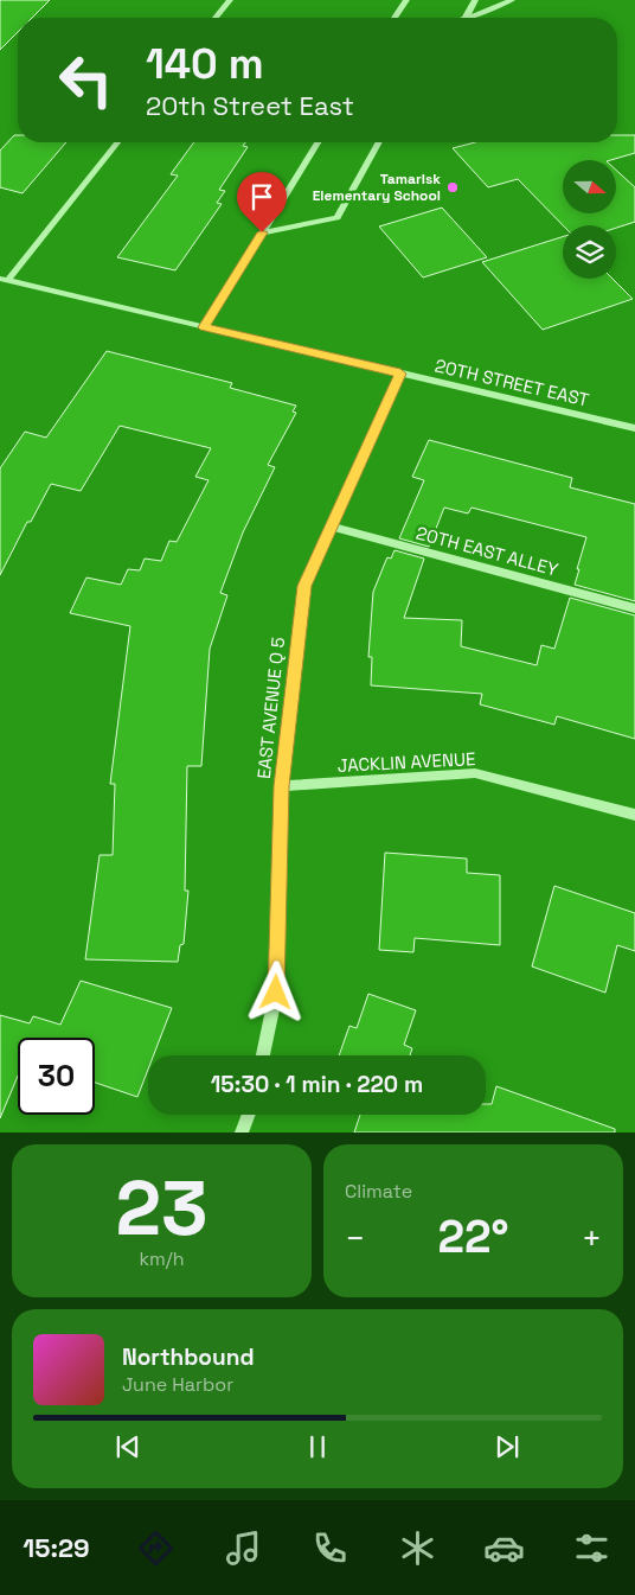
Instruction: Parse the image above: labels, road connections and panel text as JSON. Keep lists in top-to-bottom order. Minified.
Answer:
{"streets":{"street":["20TH STREET EAST","20TH EAST ALLEY","EAST AVENUE Q 5","JACKLIN AVENUE"]},"crossings":[["20TH STREET EAST","EAST AVENUE Q 5"],["20TH EAST ALLEY","EAST AVENUE Q 5"],["EAST AVENUE Q 5","JACKLIN AVENUE"]],"places":["Tamarisk Elementary School"],"north":"right","page":{"turn":["140 m","20th Street East"],"limit":"30","trip":"15:30 · 1 min · 220 m","tile":[["23","km/h"],"Climate"],"heat":["−","22°","+"],"song":["Northbound","June Harbor"],"tabs":"15:29"}}
